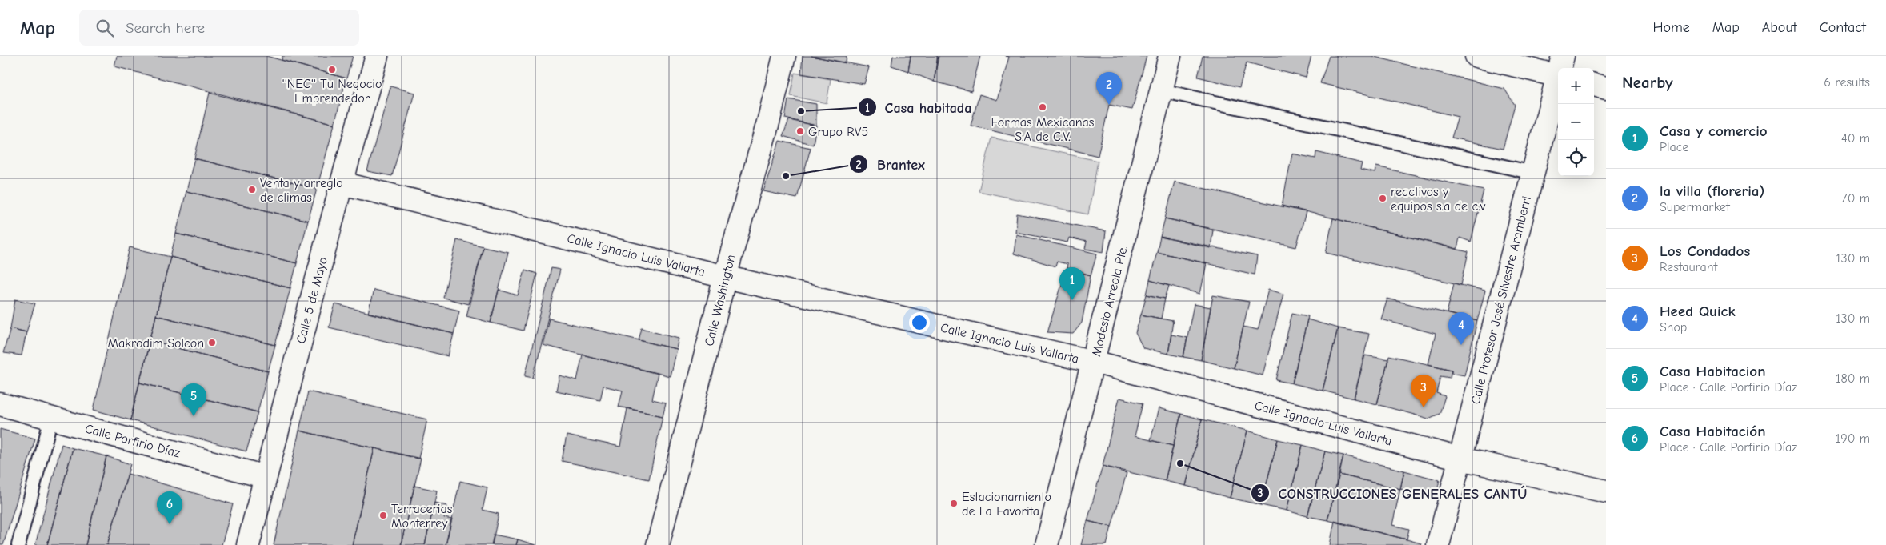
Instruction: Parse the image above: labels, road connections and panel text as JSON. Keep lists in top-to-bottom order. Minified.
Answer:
{"streets":{"street":["Calle Ignacio Luis Vallarta","Calle 5 de Mayo","Calle Washington","Calle Profesor José Silvestre Aramberri","Modesto Arreola Pte.","Calle Porfirio Díaz"]},"crossings":[["Calle Ignacio Luis Vallarta","Calle 5 de Mayo"],["Calle Ignacio Luis Vallarta","Calle Washington"],["Calle Ignacio Luis Vallarta","Calle Profesor José Silvestre Aramberri"],["Calle Ignacio Luis Vallarta","Modesto Arreola Pte."],["Calle 5 de Mayo","Calle Porfirio Díaz"]],"places":["''NEC'' Tu Negocio Emprendedor","Formas Mexicanas S.A de C.V.","Casa habitada","Grupo RV5","Brantex","Venta y arreglo de climas","reactivos y equipos s.a de c.v","Makrodim Solcon","CONSTRUCCIONES GENERALES CANTÚ","Estacionamiento de La Favorita","Terracerias Monterrey"],"page":{"header":"Map","search":"Search here","nav":["Home","Map","About","Contact"],"heading":["Nearby","6 results"],"map_buttons":["+","−"],"pins":["2","1","4","3","5","6"],"list":[{"mark":"1","name":"Casa y comercio","note":"Place","value":"40 m"},{"mark":"2","name":"la villa (floreria)","note":"Supermarket","value":"70 m"},{"mark":"3","name":"Los Condados","note":"Restaurant","value":"130 m"},{"mark":"4","name":"Heed Quick","note":"Shop","value":"130 m"},{"mark":"5","name":"Casa Habitacion","note":"Place · Calle Porfirio Díaz","value":"180 m"},{"mark":"6","name":"Casa Habitación","note":"Place · Calle Porfirio Díaz","value":"190 m"}]}}
